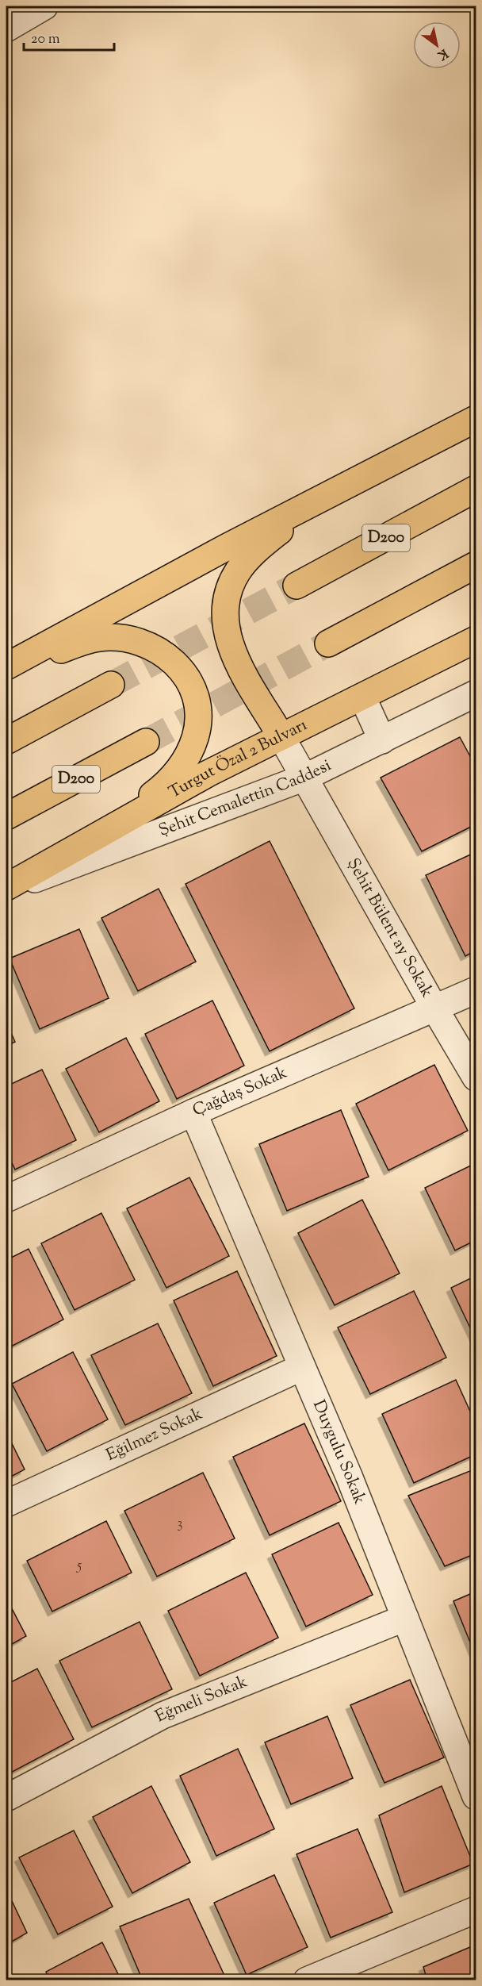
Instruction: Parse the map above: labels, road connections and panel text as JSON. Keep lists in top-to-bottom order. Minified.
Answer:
{"streets":{"highway":["D200","Turgut Özal 2 Bulvarı"],"street":["Şehit Cemalettin Caddesi","Şehit Bülent ay Sokak","Çağdaş Sokak","Eğilmez Sokak","Duygulu Sokak","Eğmeli Sokak"]},"crossings":[["Turgut Özal 2 Bulvarı","Şehit Cemalettin Caddesi"],["Turgut Özal 2 Bulvarı","Şehit Bülent ay Sokak"],["Şehit Cemalettin Caddesi","Şehit Bülent ay Sokak"],["Şehit Bülent ay Sokak","Çağdaş Sokak"],["Çağdaş Sokak","Duygulu Sokak"],["Eğilmez Sokak","Duygulu Sokak"],["Duygulu Sokak","Eğmeli Sokak"]],"house_numbers":["3","5"],"scale_bar":"20 m","north":"bottom right"}
